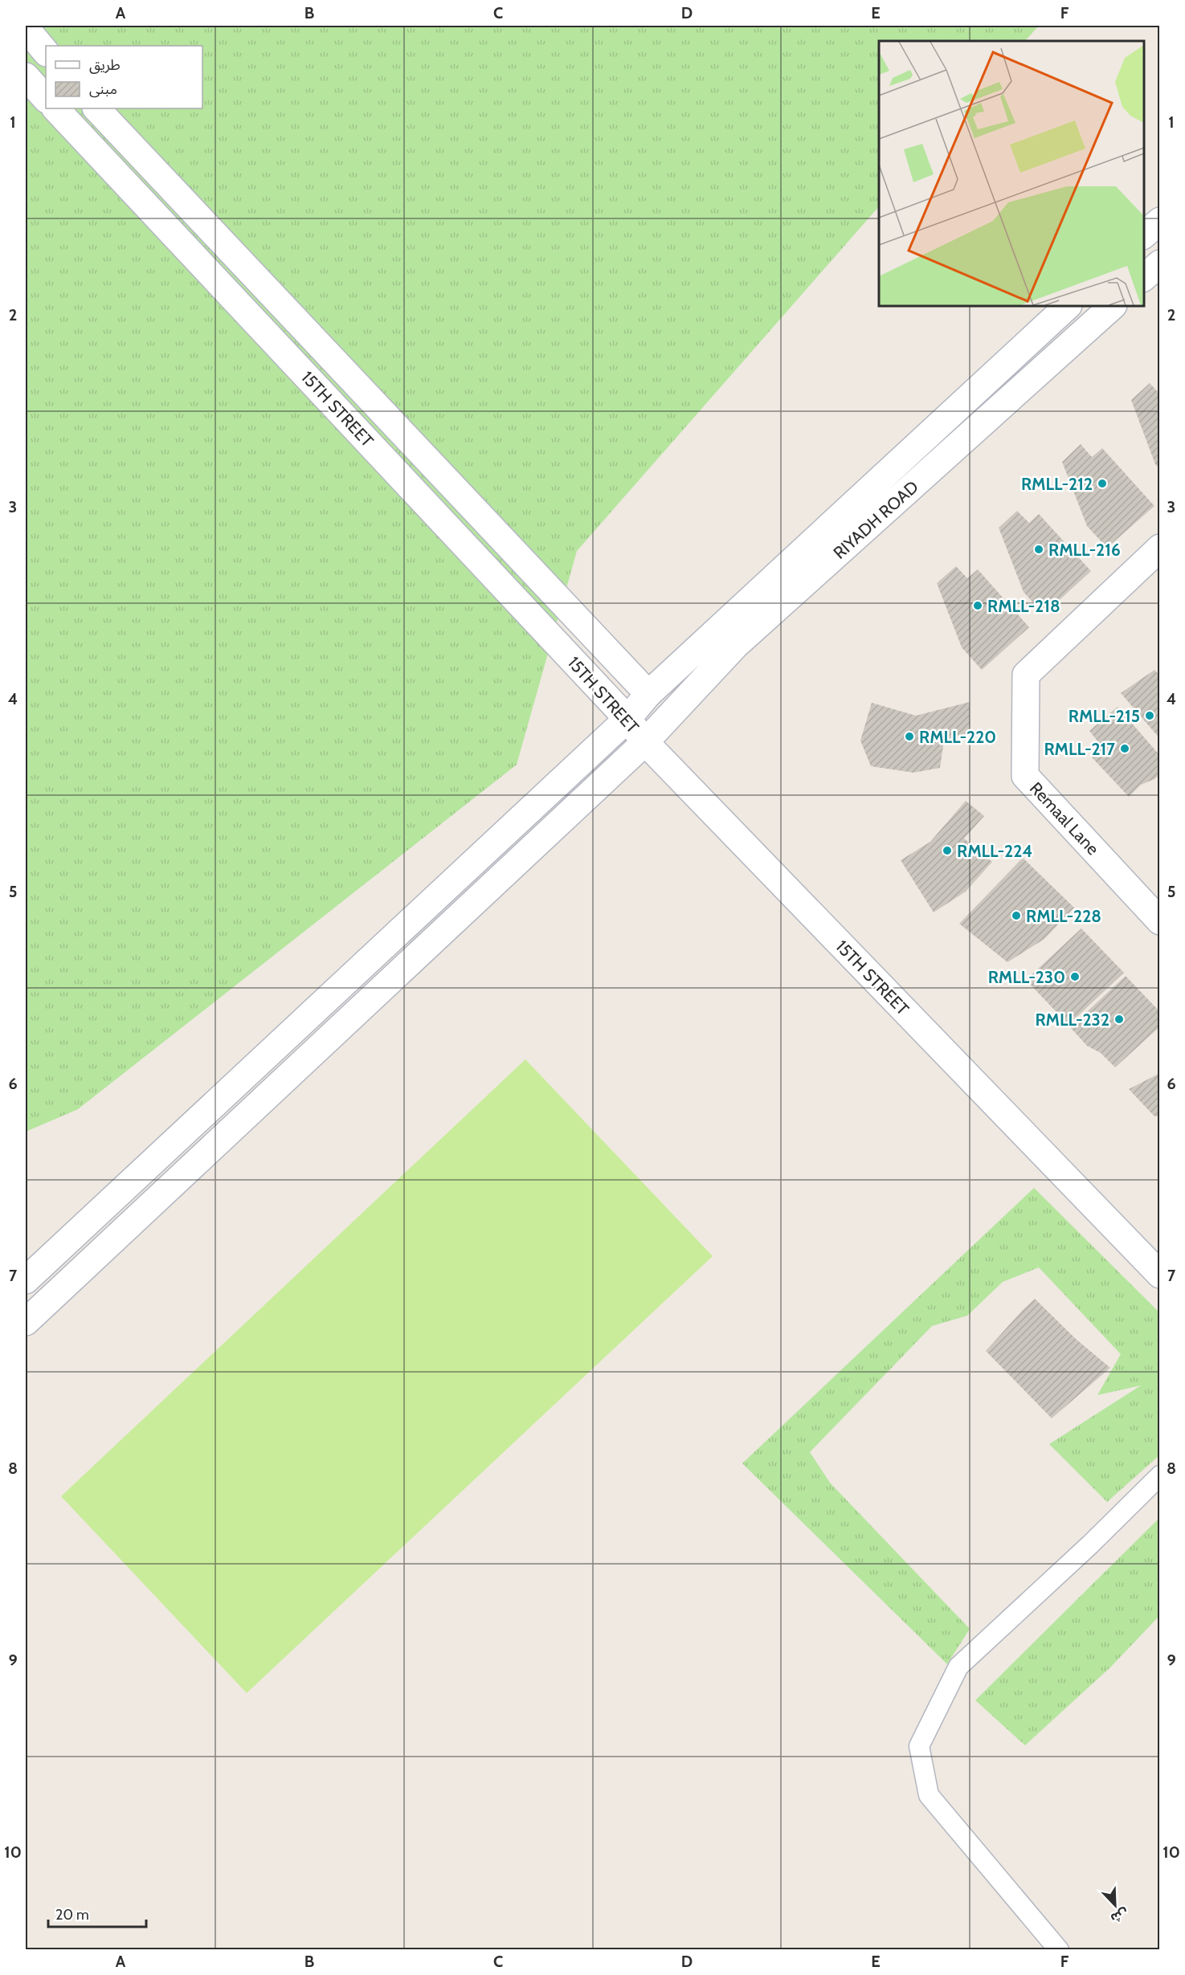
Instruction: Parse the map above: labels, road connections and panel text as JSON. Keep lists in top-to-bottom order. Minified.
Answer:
{"streets":{"street":["15TH STREET","RIYADH ROAD","Remaal Lane"]},"crossings":[["15TH STREET","RIYADH ROAD"]],"places":["RMLL-212","RMLL-216","RMLL-218","RMLL-215","RMLL-220","RMLL-217","RMLL-224","RMLL-228","RMLL-230","RMLL-232"],"legend":["طريق","مبنى"],"scale_bar":"20 m","north":"bottom right","grid":{"columns":["A","B","C","D","E","F"],"rows":["1","2","3","4","5","6","7","8","9","10"]}}
